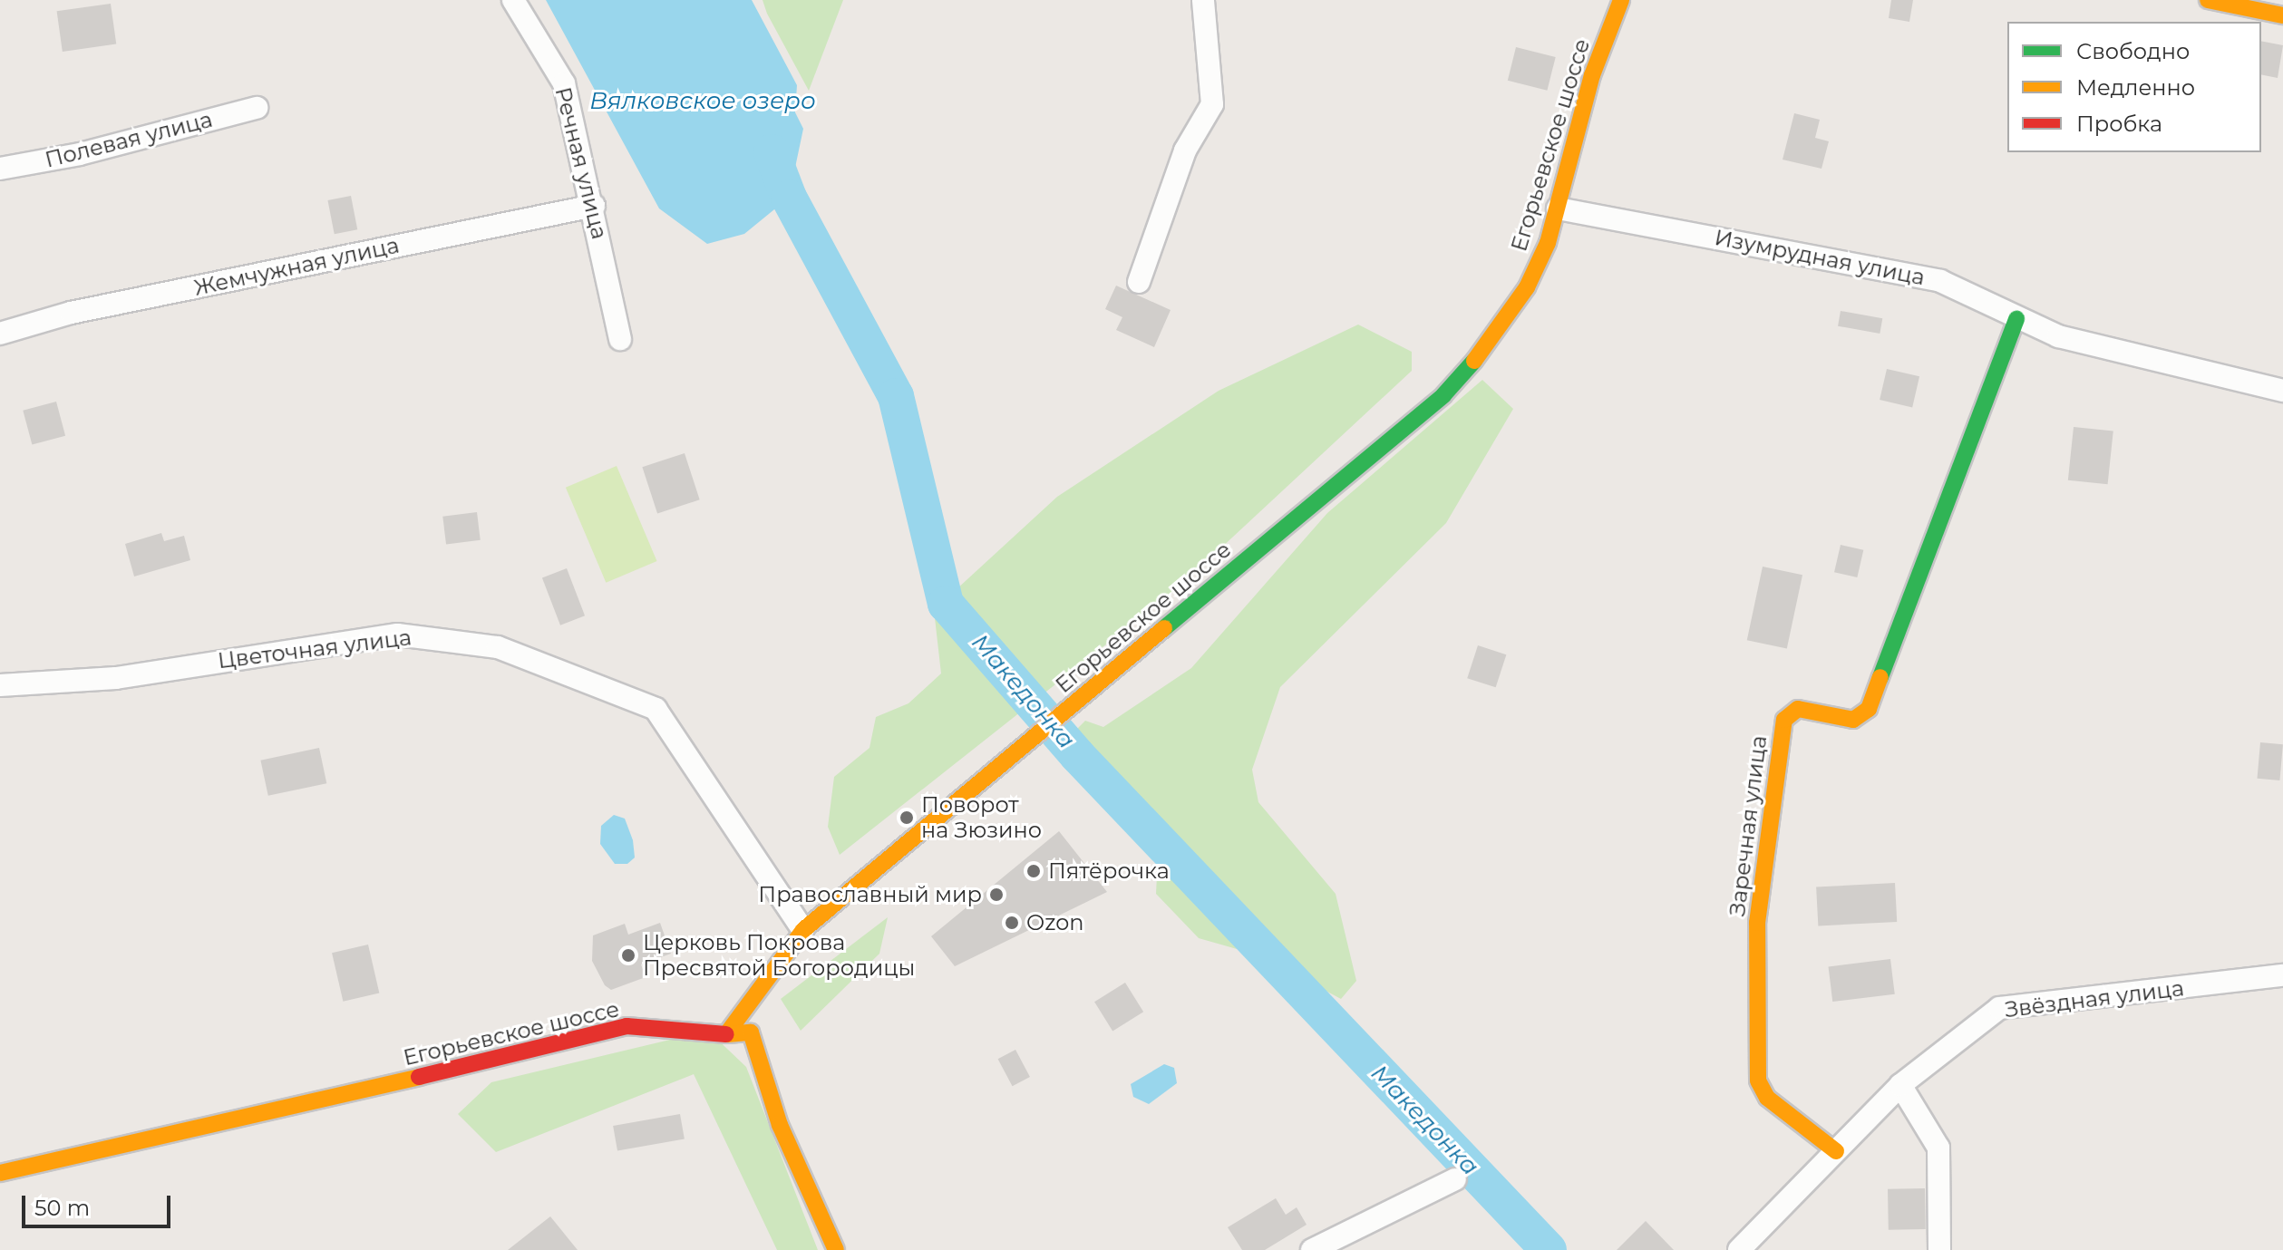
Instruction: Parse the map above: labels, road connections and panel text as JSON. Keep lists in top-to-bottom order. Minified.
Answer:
{"streets":{"main road":["Егорьевское шоссе","Заречная улица"],"street":["Полевая улица","Речная улица","Изумрудная улица","Жемчужная улица","Цветочная улица","Звёздная улица"]},"crossings":[["Егорьевское шоссе","Изумрудная улица"],["Егорьевское шоссе","Цветочная улица"],["Речная улица","Жемчужная улица"],["Изумрудная улица","Заречная улица"],["Заречная улица","Звёздная улица"]],"water":["Вялковское озеро","Македонка"],"places":["Поворот на Зюзино","Пятёрочка","Православный мир","Ozon","Церковь Покрова Пресвятой Богородицы"],"legend":["Свободно","Медленно","Пробка"],"scale_bar":"50 m"}
